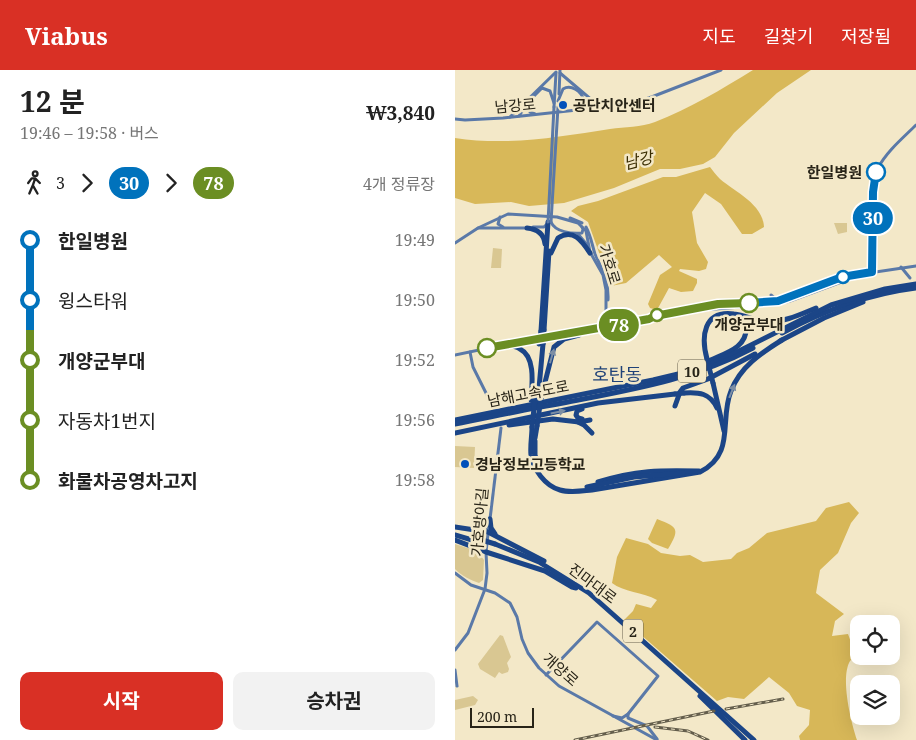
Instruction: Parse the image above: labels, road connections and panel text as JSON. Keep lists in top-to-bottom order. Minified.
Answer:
{"streets":{"highway":["10","남해고속도로","진마대로","2"],"street":["남강로","가호로","가호방아길","개양로"]},"crossings":[["가호방아길","개양로"],["진마대로","2"]],"districts":["호탄동"],"water":["남강"],"places":["공단치안센터","한일병원","개양군부대","경남정보고등학교"],"lines":["bus line 30","bus line 78"],"scale_bar":"200 m","page":{"header":"Viabus","nav":["지도","길찾기","저장됨"],"heading":["12 분","19:46 – 19:58 · 버스","₩3,840"],"on_map":["30","78"],"legs":["3","30","78","4개 정류장"],"list":[{"name":"한일병원","value":"19:49"},{"name":"윙스타워","value":"19:50"},{"name":"개양군부대","value":"19:52"},{"name":"자동차1번지","value":"19:56"},{"name":"화물차공영차고지","value":"19:58"}],"buttons":["시작","승차권"],"scale":"200 m"}}
